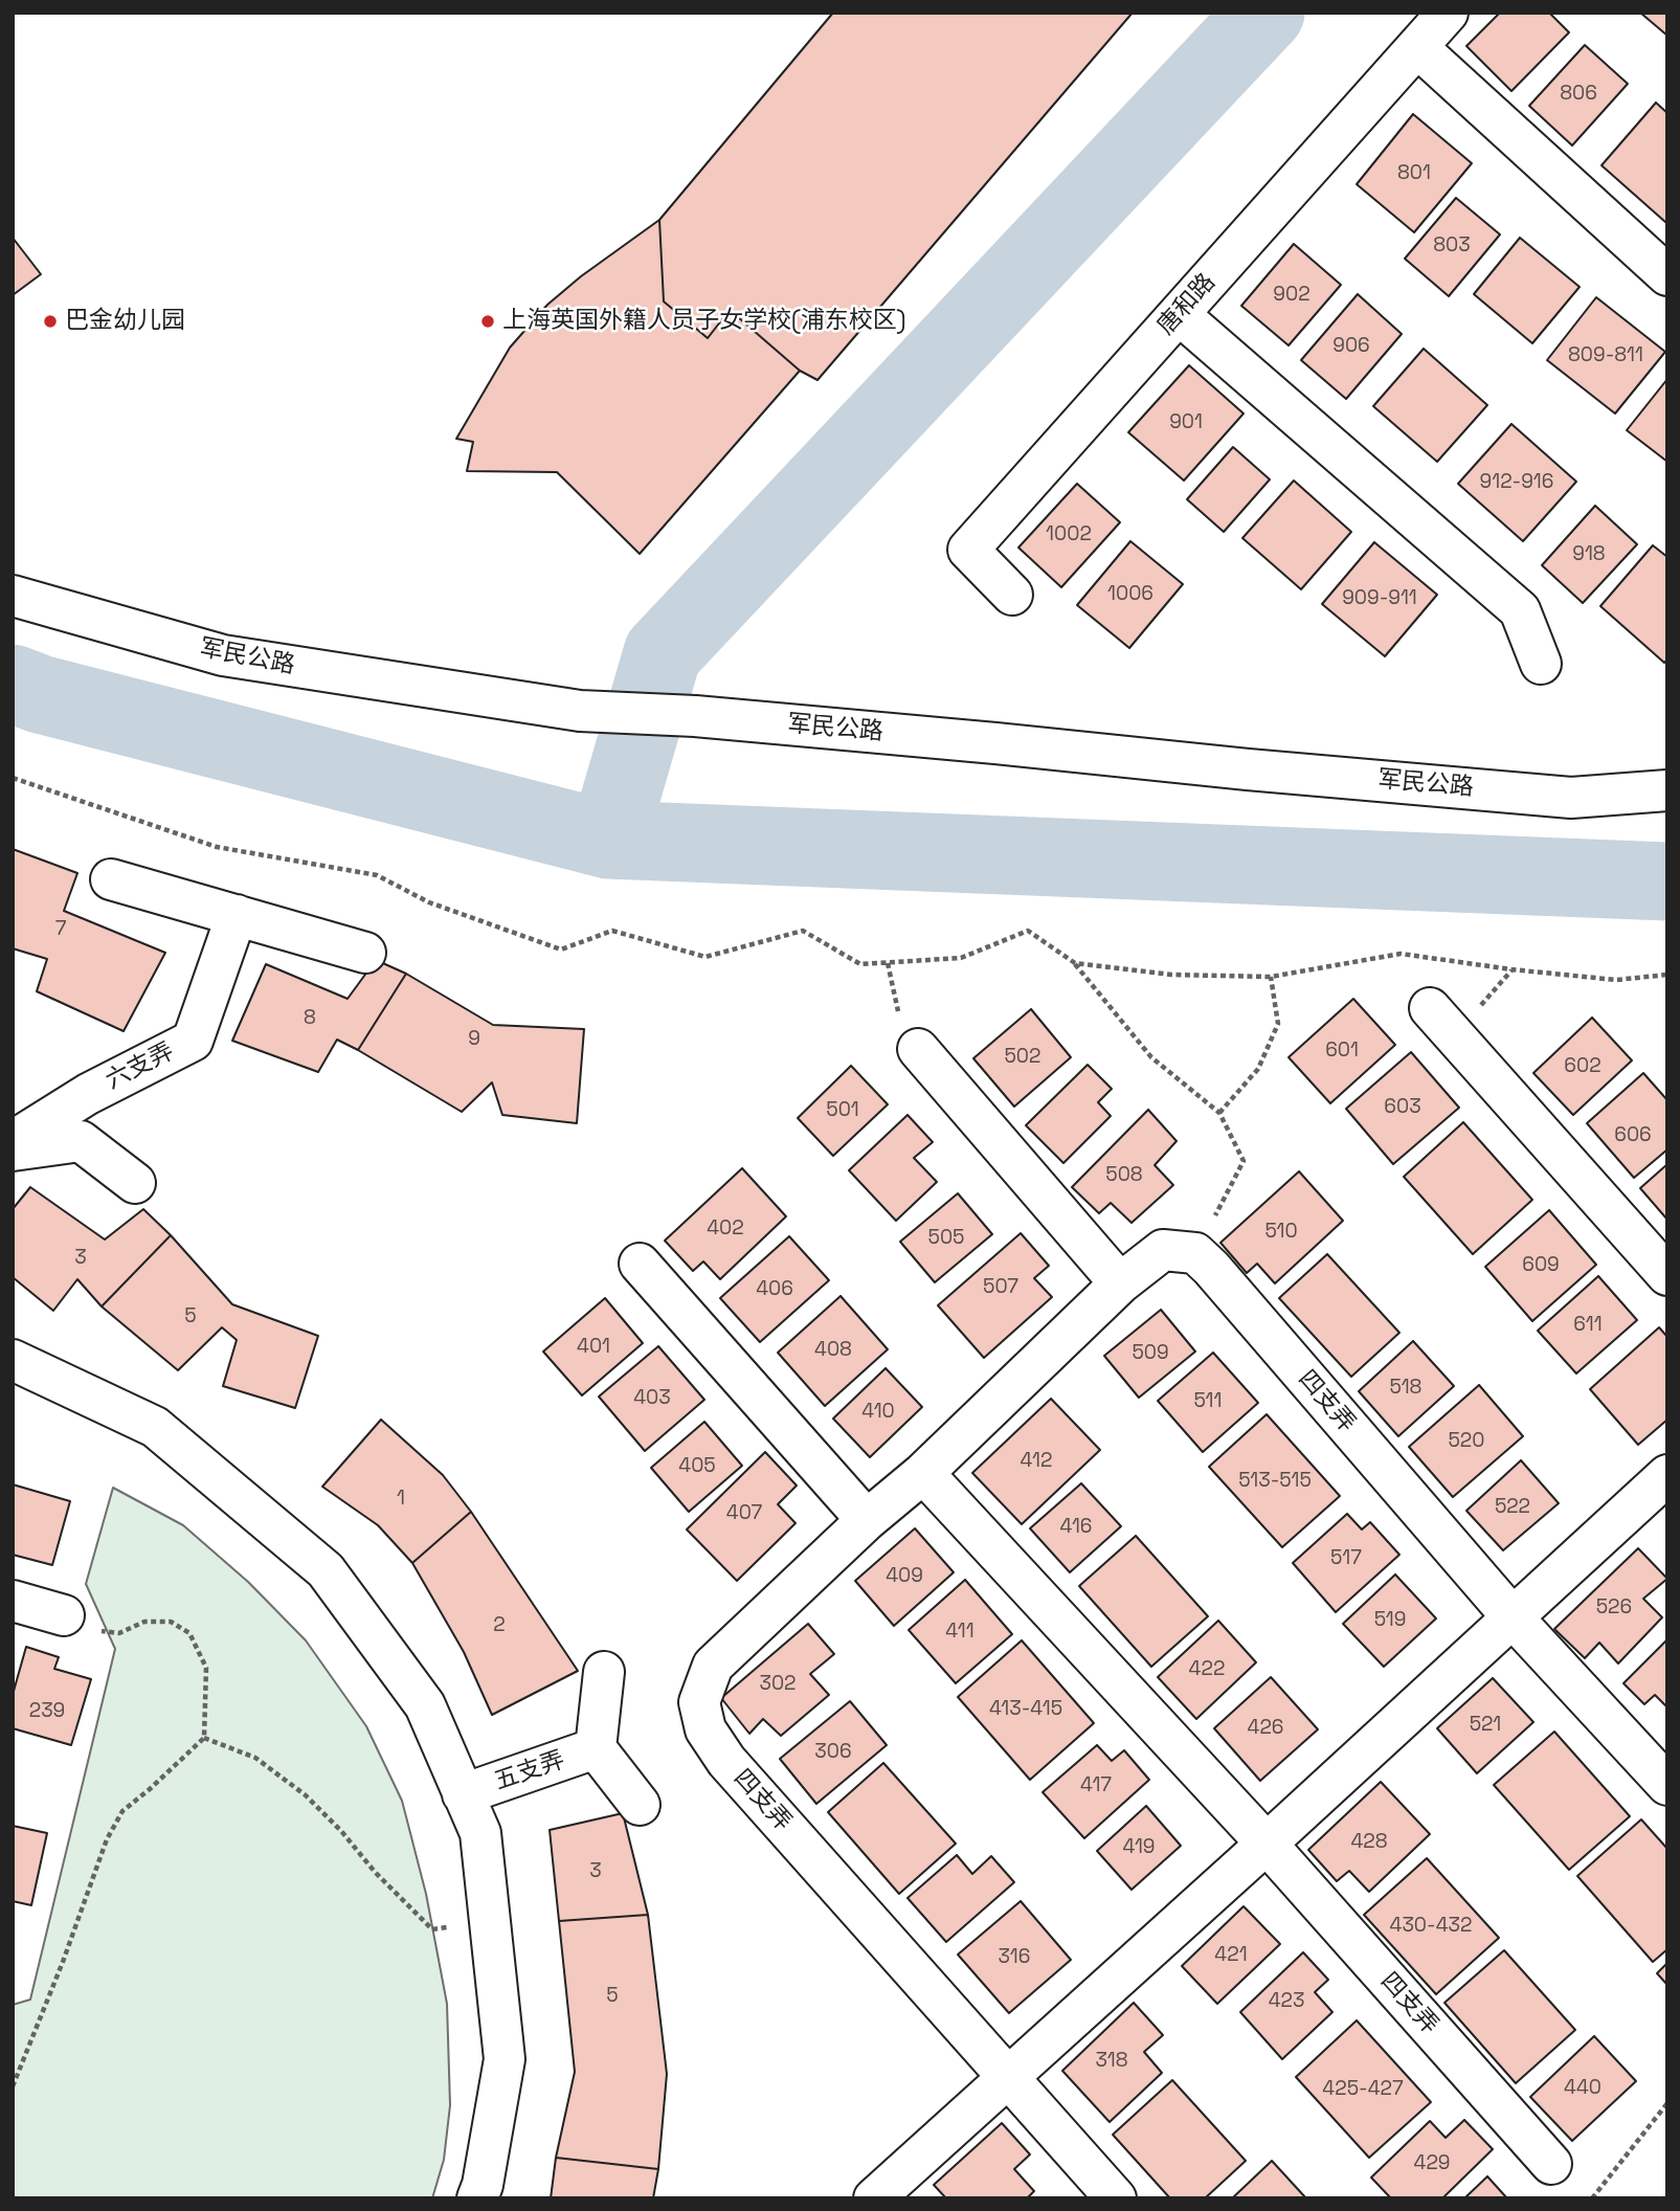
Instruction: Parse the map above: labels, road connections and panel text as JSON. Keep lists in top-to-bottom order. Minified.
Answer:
{"streets":{"street":["唐和路","军民公路","六支弄","四支弄","五支弄"]},"places":["巴金幼儿园","上海英国外籍人员子女学校(浦东校区)"],"house_numbers":["806","801","803","902","906","809-811","901","912-916","1002","918","1006","909-911","7","8","9","601","502","602","603","501","606","508","402","510","505","3","609","507","406","5","611","401","408","509","518","403","511","410","520","412","405","513-515","1","522","407","416","517","409","526","519","2","411","422","302","413-415","239","521","426","306","417","428","419","3","430-432","421","316","5","423","318","440","425-427","429"]}
